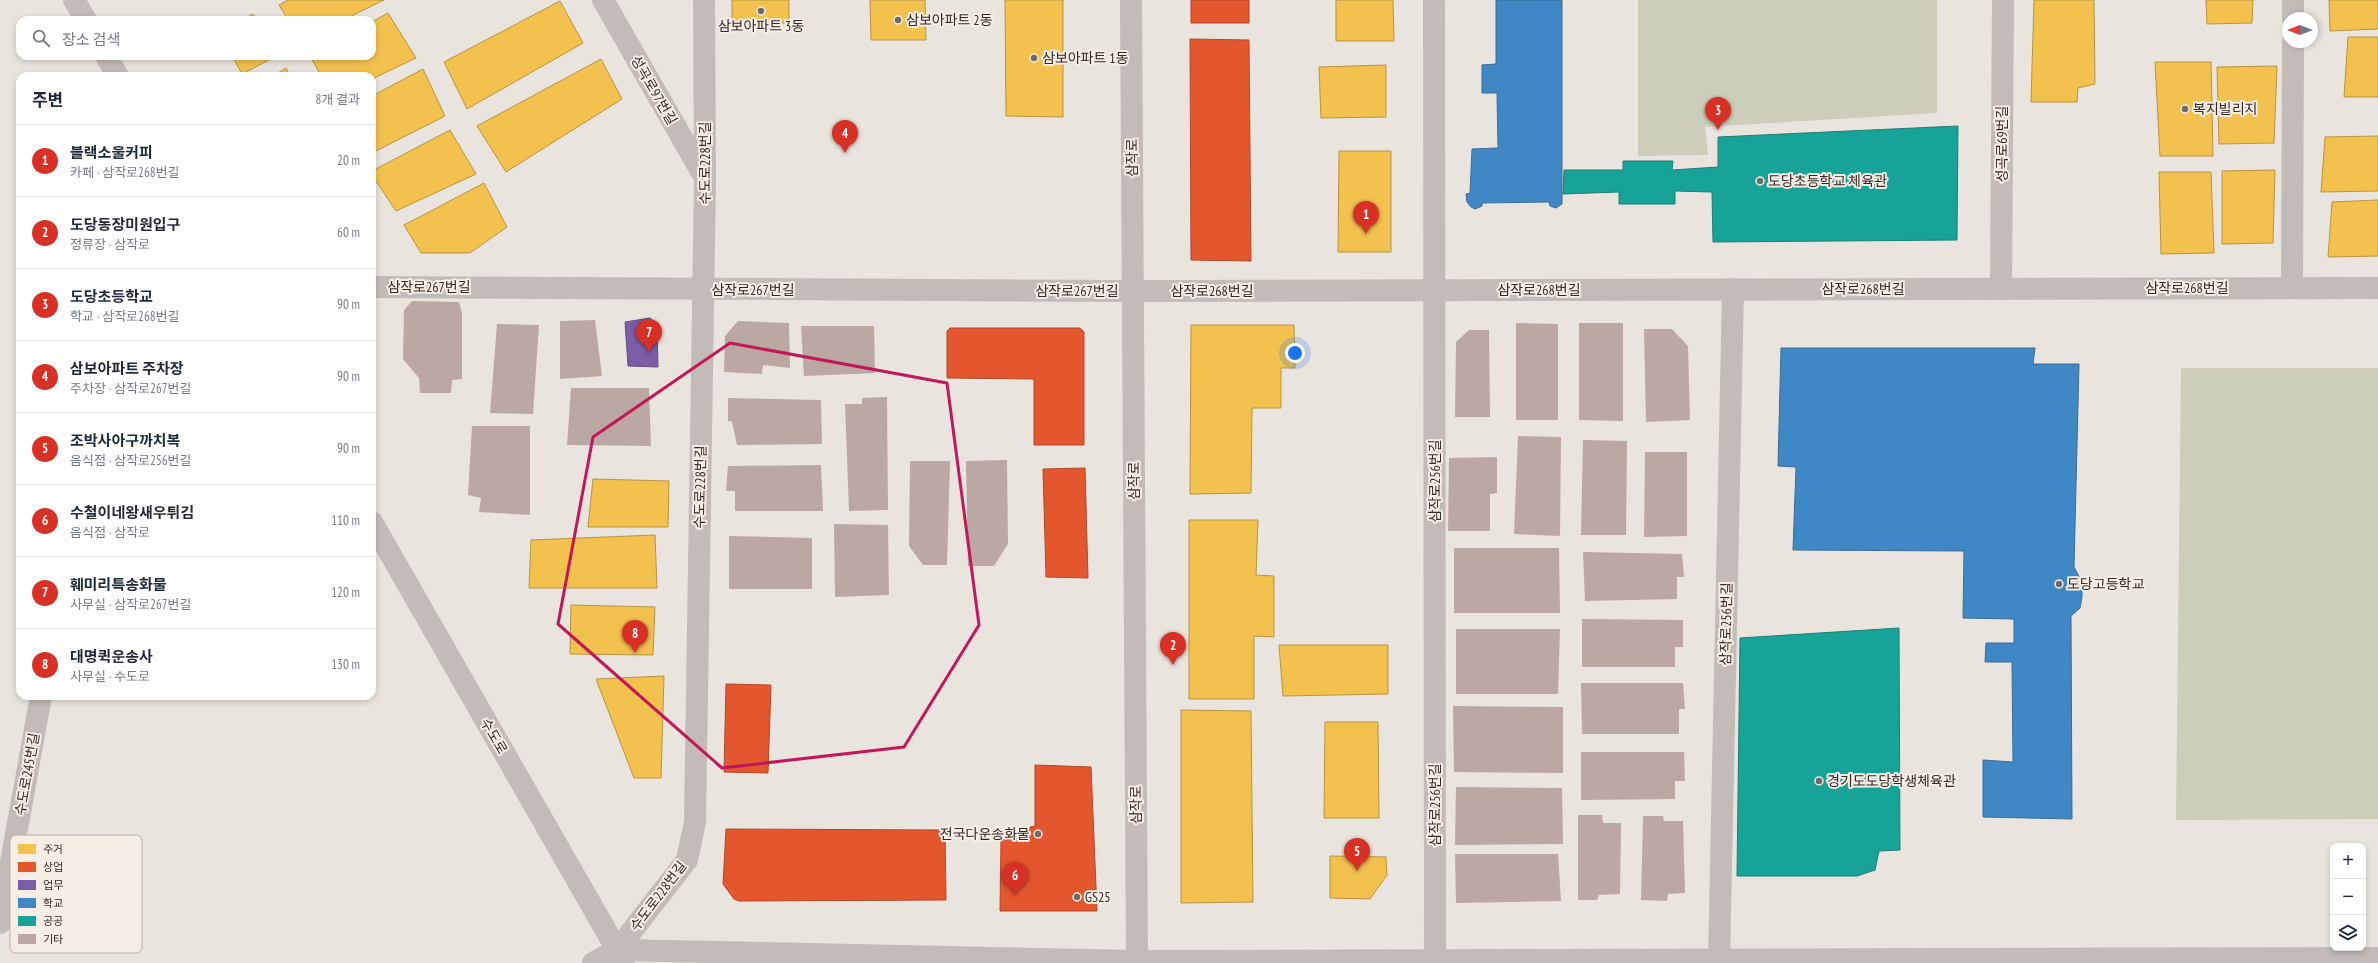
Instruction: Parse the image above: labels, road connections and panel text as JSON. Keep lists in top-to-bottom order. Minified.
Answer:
{"streets":{"street":["성곡로97번길","성곡로69번길","삼작로","수도로228번길","삼작로267번길","삼작로268번길","삼작로256번길","수도로","수도로245번길"]},"crossings":[["성곡로97번길","수도로228번길"],["성곡로69번길","삼작로268번길"],["삼작로","삼작로267번길"],["삼작로","삼작로268번길"],["수도로228번길","삼작로267번길"],["수도로228번길","수도로"],["삼작로267번길","삼작로268번길"],["삼작로268번길","삼작로256번길"]],"places":["삼보아파트 3동","삼보아파트 2동","삼보아파트 1동","복지빌리지","도당초등학교 체육관","도당고등학교","경기도도당학생체육관","전국다운송화물","GS25"],"legend":["주거","상업","업무","학교","공공","기타"],"north":"left","page":{"search":"장소 검색","heading":["주변","8개 결과"],"pins":["3","4","1","7","8","2","5","6"],"list":[{"mark":"1","name":"블랙소울커피","note":"카페 · 삼작로268번길","value":"20 m"},{"mark":"2","name":"도당동장미원입구","note":"정류장 · 삼작로","value":"60 m"},{"mark":"3","name":"도당초등학교","note":"학교 · 삼작로268번길","value":"90 m"},{"mark":"4","name":"삼보아파트 주차장","note":"주차장 · 삼작로267번길","value":"90 m"},{"mark":"5","name":"조박사아구까치복","note":"음식점 · 삼작로256번길","value":"90 m"},{"mark":"6","name":"수철이네왕새우튀김","note":"음식점 · 삼작로","value":"110 m"},{"mark":"7","name":"훼미리특송화물","note":"사무실 · 삼작로267번길","value":"120 m"},{"mark":"8","name":"대명퀵운송사","note":"사무실 · 수도로","value":"130 m"}],"map_buttons":["+","−"]}}
